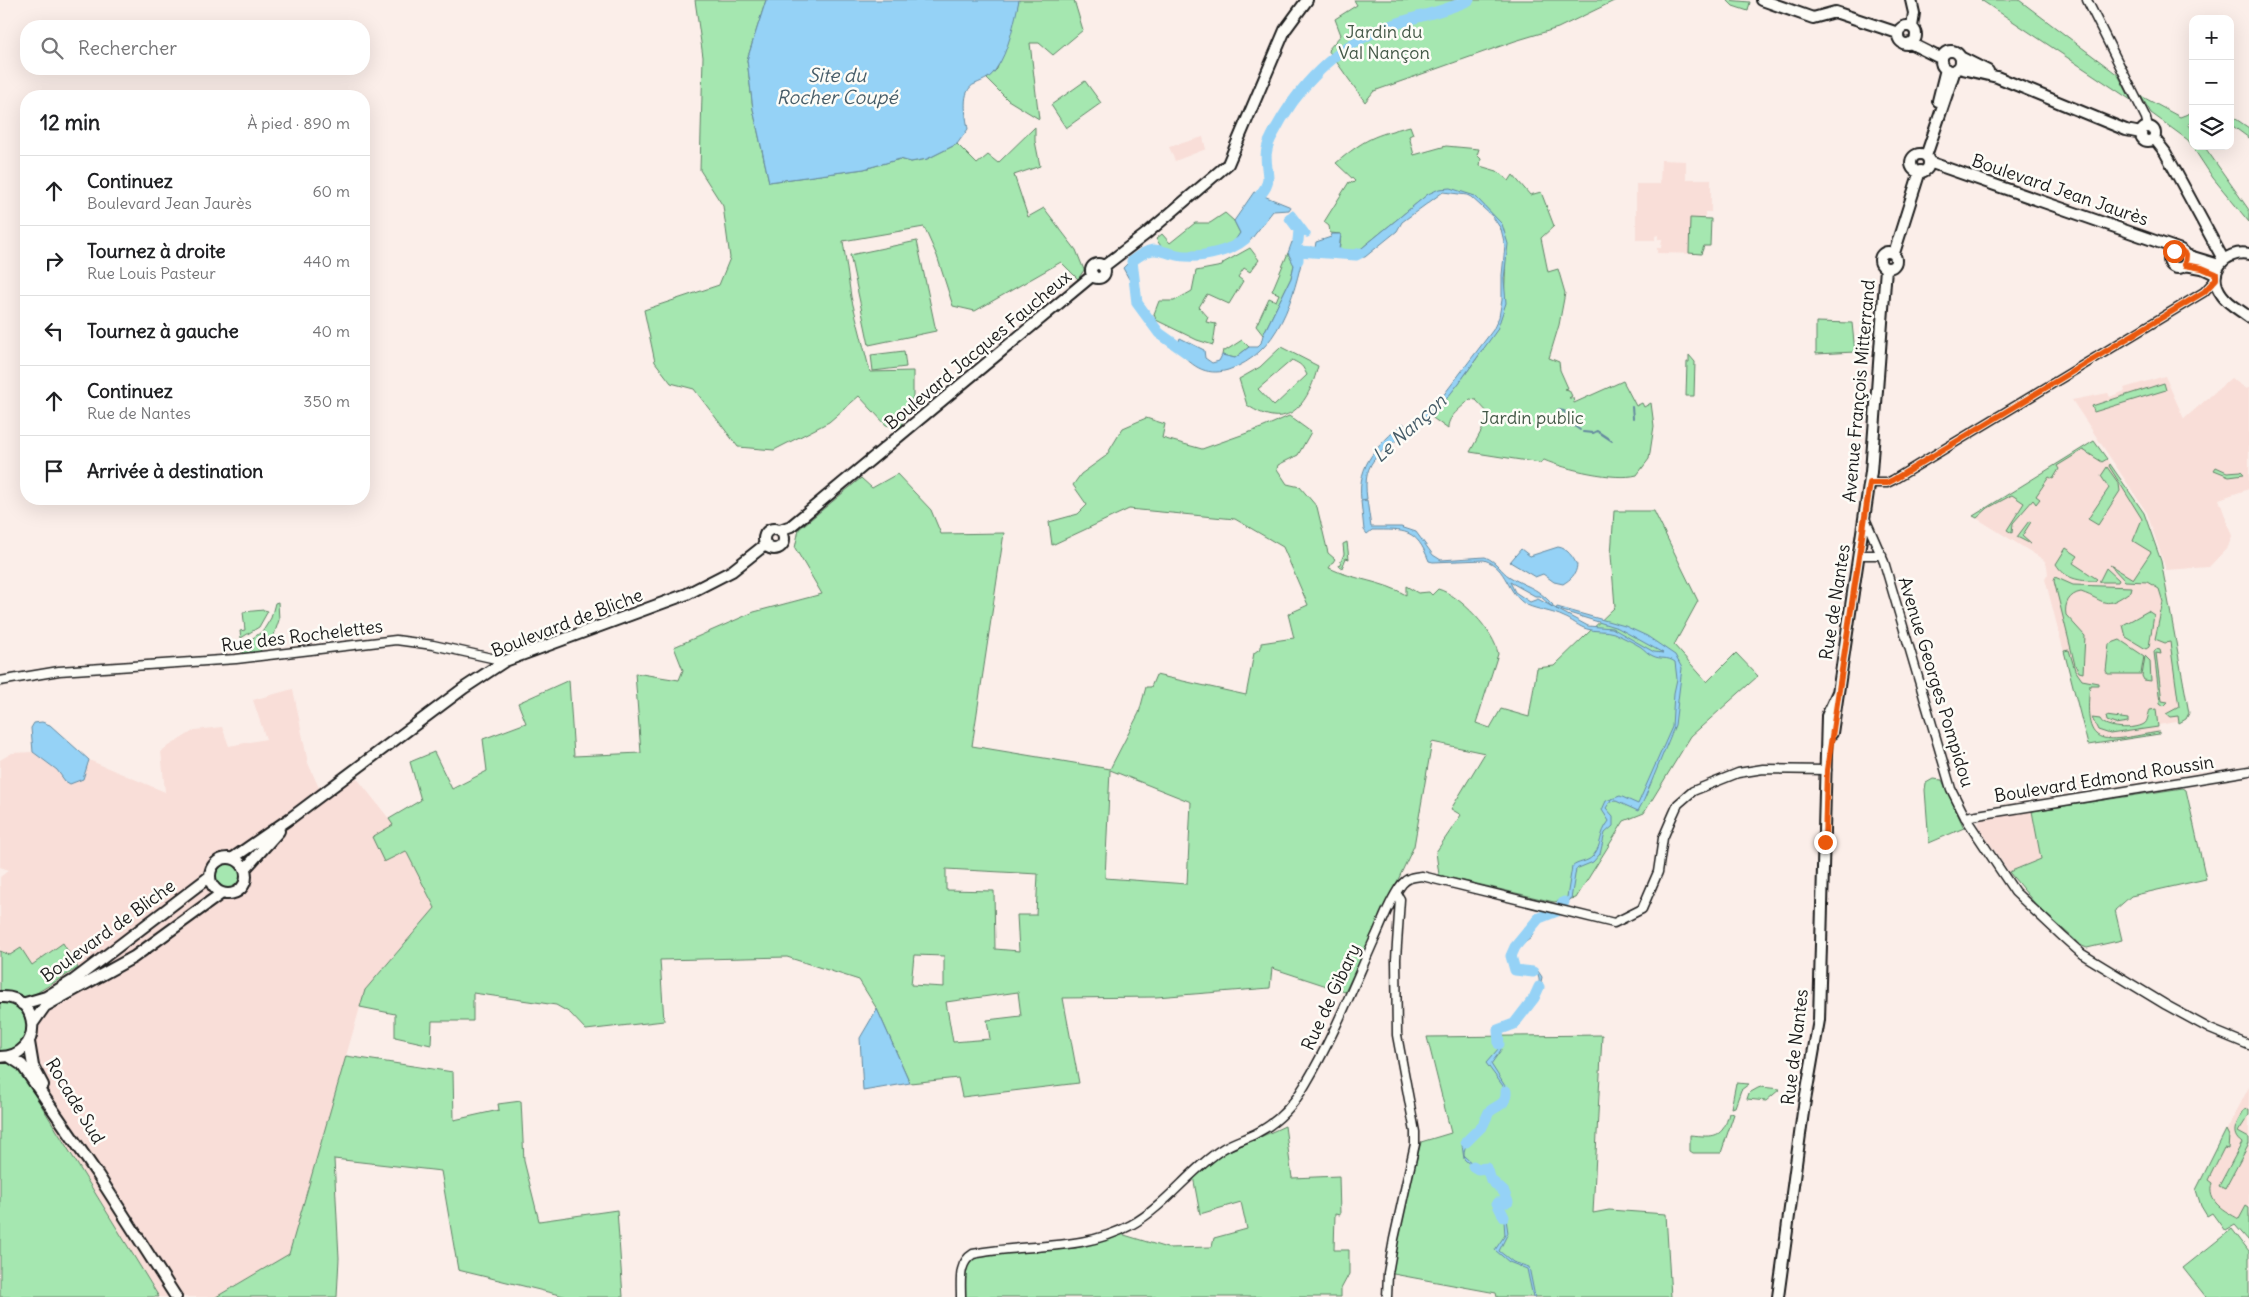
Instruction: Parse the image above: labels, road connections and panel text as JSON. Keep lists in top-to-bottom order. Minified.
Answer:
{"streets":{"main road":["Boulevard Jean Jaurès","Boulevard Jacques Faucheux","Avenue François Mitterrand","Rue de Nantes","Boulevard de Bliche","Rocade Sud"],"street":["Rue des Rochelettes","Avenue Georges Pompidou","Boulevard Edmond Roussin","Rue de Gibary"]},"crossings":[["Boulevard Jean Jaurès","Avenue François Mitterrand"],["Boulevard Jacques Faucheux","Boulevard de Bliche"],["Avenue François Mitterrand","Rue de Nantes"],["Avenue François Mitterrand","Avenue Georges Pompidou"],["Rue de Nantes","Avenue Georges Pompidou"],["Rue de Nantes","Rue de Gibary"],["Boulevard de Bliche","Rue des Rochelettes"],["Avenue Georges Pompidou","Boulevard Edmond Roussin"]],"water":["Site du Rocher Coupé","Le Nançon"],"parks":["Jardin du Val Nançon","Jardin public"],"page":{"map_buttons":["+","−"],"search":"Rechercher","heading":["12 min","À pied · 890 m"],"list":[["Continuez","Boulevard Jean Jaurès","60 m"],["Tournez à droite","Rue Louis Pasteur","440 m"],["Tournez à gauche","40 m"],["Continuez","Rue de Nantes","350 m"],"Arrivée à destination"]}}
